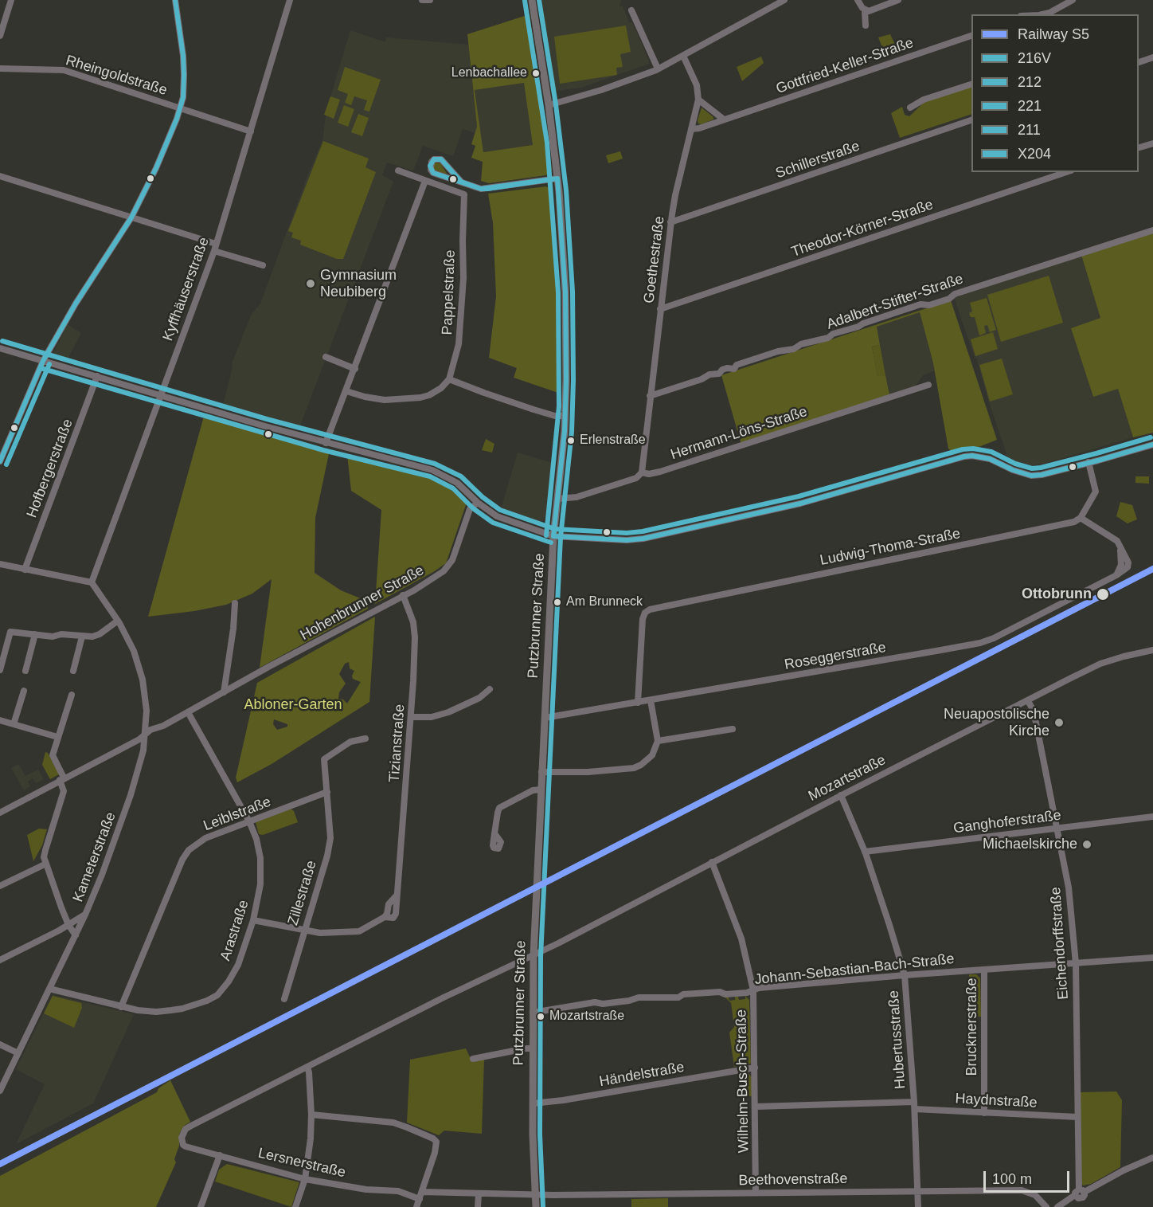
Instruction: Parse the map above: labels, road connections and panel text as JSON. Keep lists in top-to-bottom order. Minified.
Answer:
{"streets":{"main road":["Putzbrunner Straße"],"street":["Gottfried-Keller-Straße","Rheingoldstraße","Schillerstraße","Theodor-Körner-Straße","Goethestraße","Kyffhäuserstraße","Pappelstraße","Adalbert-Stifter-Straße","Hermann-Löns-Straße","Hofbergerstraße","Ludwig-Thoma-Straße","Hohenbrunner Straße","Roseggerstraße","Tizianstraße","Mozartstraße","Leiblstraße","Ganghoferstraße","Kameterstraße","Zillestraße","Arastraße","Eichendorffstraße","Johann-Sebastian-Bach-Straße","Brucknerstraße","Hubertusstraße","Händelstraße","Wilhelm-Busch-Straße","Haydnstraße","Lersnerstraße","Beethovenstraße"]},"crossings":[["Gottfried-Keller-Straße","Goethestraße"],["Rheingoldstraße","Kyffhäuserstraße"],["Schillerstraße","Goethestraße"],["Theodor-Körner-Straße","Goethestraße"],["Goethestraße","Adalbert-Stifter-Straße"],["Goethestraße","Hermann-Löns-Straße"],["Kyffhäuserstraße","Kameterstraße"],["Hermann-Löns-Straße","Putzbrunner Straße"],["Ludwig-Thoma-Straße","Roseggerstraße"],["Hohenbrunner Straße","Tizianstraße"],["Hohenbrunner Straße","Kameterstraße"],["Hohenbrunner Straße","Arastraße"],["Putzbrunner Straße","Roseggerstraße"],["Putzbrunner Straße","Mozartstraße"],["Putzbrunner Straße","Johann-Sebastian-Bach-Straße"],["Putzbrunner Straße","Händelstraße"],["Putzbrunner Straße","Beethovenstraße"],["Tizianstraße","Zillestraße"],["Tizianstraße","Arastraße"],["Mozartstraße","Eichendorffstraße"],["Mozartstraße","Hubertusstraße"],["Mozartstraße","Wilhelm-Busch-Straße"],["Mozartstraße","Lersnerstraße"],["Leiblstraße","Zillestraße"],["Leiblstraße","Arastraße"],["Ganghoferstraße","Eichendorffstraße"],["Ganghoferstraße","Hubertusstraße"],["Kameterstraße","Arastraße"],["Eichendorffstraße","Johann-Sebastian-Bach-Straße"],["Eichendorffstraße","Haydnstraße"],["Johann-Sebastian-Bach-Straße","Brucknerstraße"],["Johann-Sebastian-Bach-Straße","Hubertusstraße"],["Johann-Sebastian-Bach-Straße","Wilhelm-Busch-Straße"],["Brucknerstraße","Haydnstraße"],["Hubertusstraße","Haydnstraße"],["Hubertusstraße","Beethovenstraße"],["Händelstraße","Wilhelm-Busch-Straße"],["Wilhelm-Busch-Straße","Beethovenstraße"]],"parks":["Abloner-Garten"],"places":["Lenbachallee","Gymnasium Neubiberg","Erlenstraße","Ottobrunn","Am Brunneck","Neuapostolische Kirche","Michaelskirche","Mozartstraße"],"lines":["transit line 211","transit line X204","transit line 212","transit line 216V","transit line 221","rail line S5"],"legend":["Railway S5","216V","212","221","211","X204"],"scale_bar":"100 m"}
